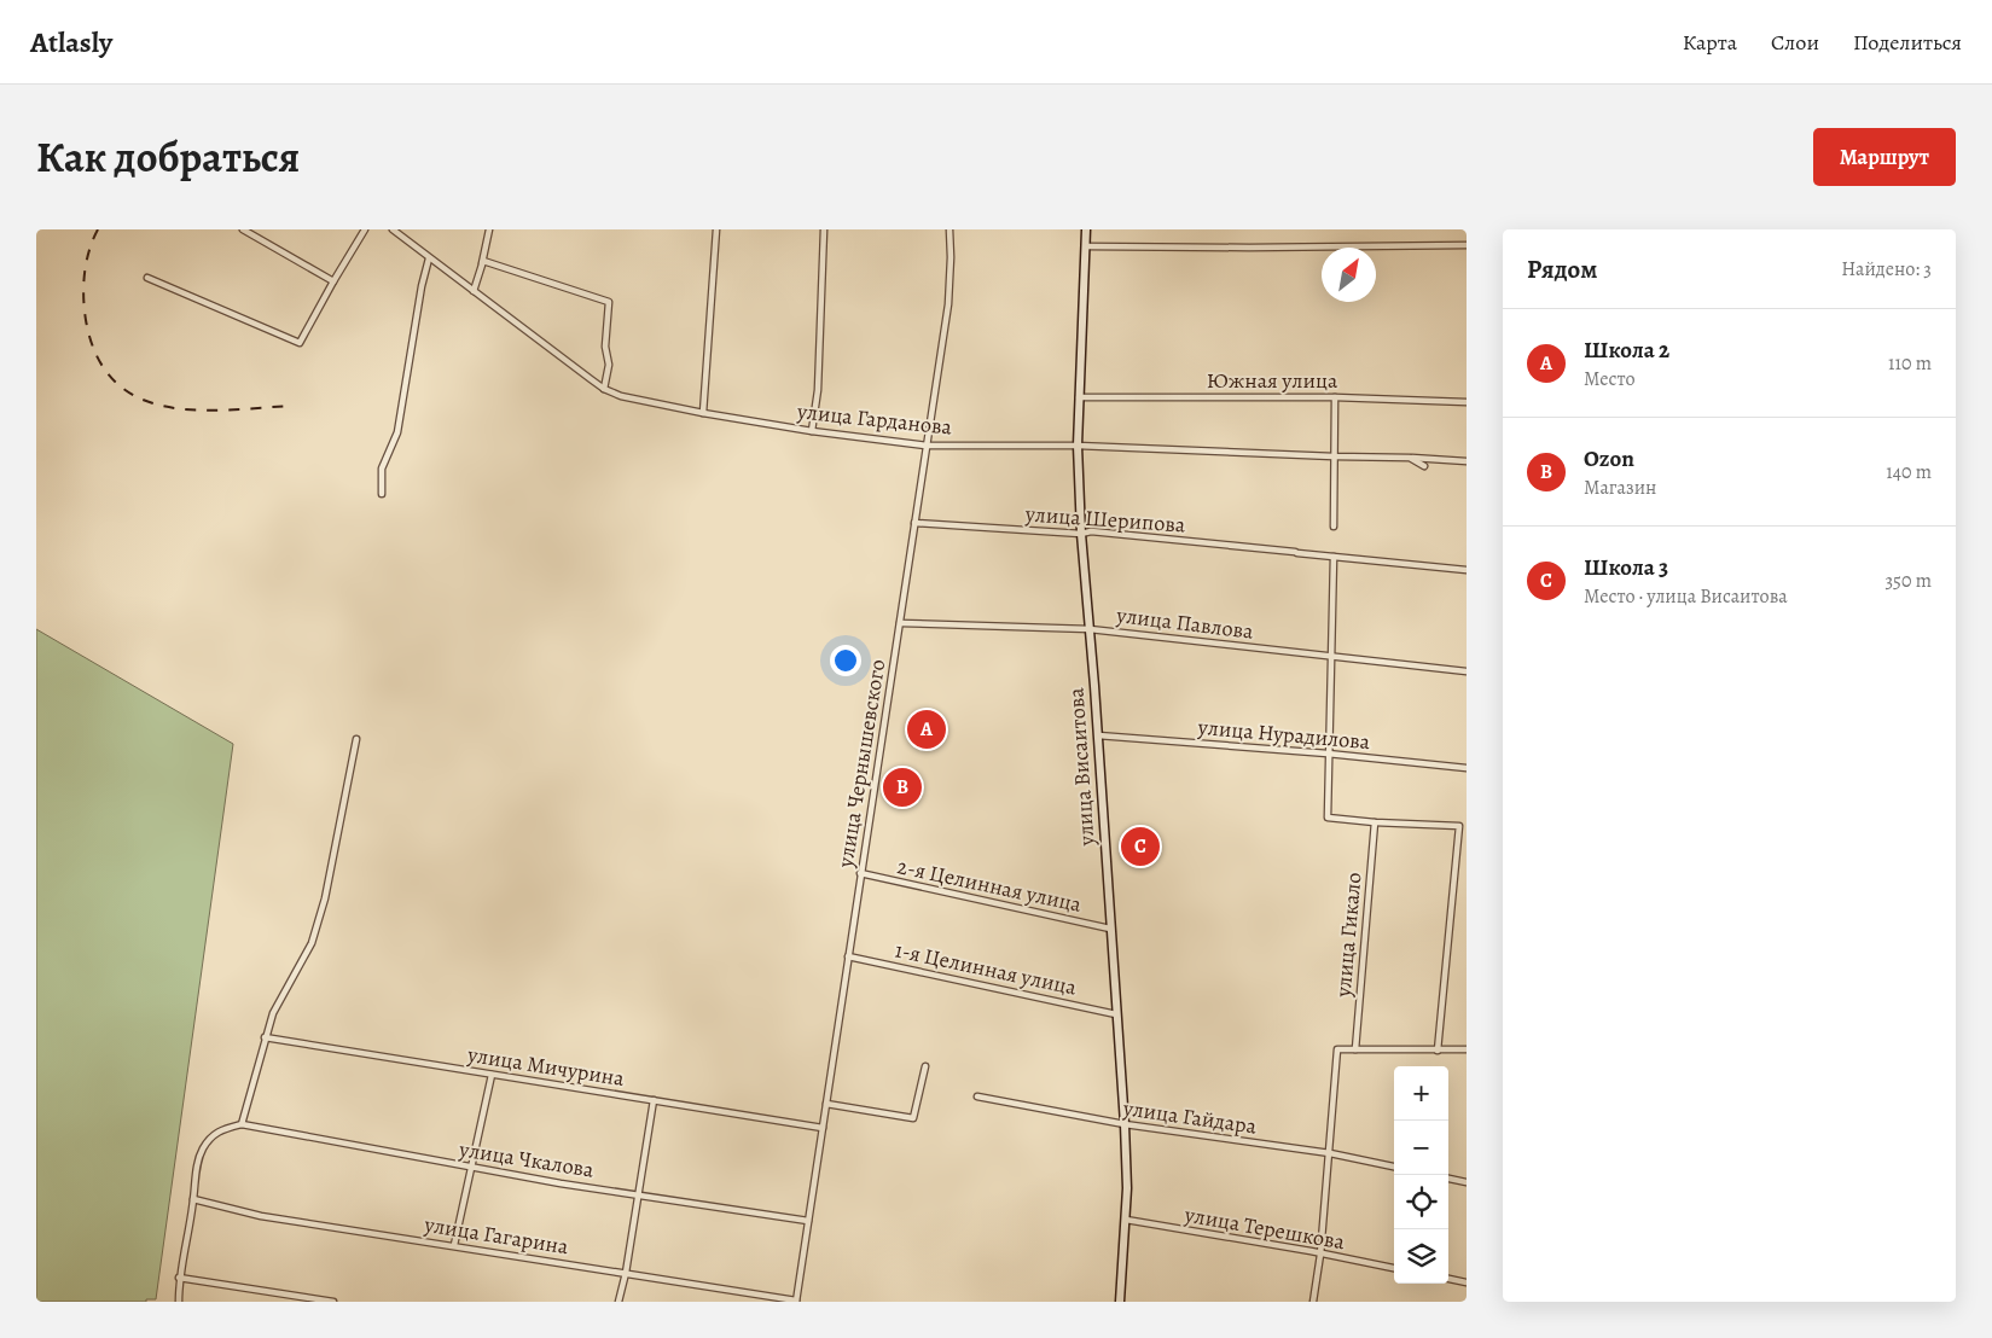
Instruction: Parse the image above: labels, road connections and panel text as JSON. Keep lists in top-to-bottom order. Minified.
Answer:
{"streets":{"street":["Южная улица","улица Гарданова","улица Шерипова","улица Павлова","улица Нурадилова","улица Чернышевского","улица Висаитова","2-я Целинная улица","улица Гикало","1-я Целинная улица","улица Мичурина","улица Гайдара","улица Чкалова","улица Терешкова","улица Гагарина"]},"crossings":[["Южная улица","улица Висаитова"],["улица Гарданова","улица Чернышевского"],["улица Гарданова","улица Висаитова"],["улица Шерипова","улица Чернышевского"],["улица Шерипова","улица Висаитова"],["улица Павлова","улица Чернышевского"],["улица Павлова","улица Висаитова"],["улица Нурадилова","улица Висаитова"],["улица Чернышевского","2-я Целинная улица"],["улица Чернышевского","1-я Целинная улица"],["улица Чернышевского","улица Мичурина"],["улица Чернышевского","улица Чкалова"],["улица Чернышевского","улица Гагарина"],["улица Висаитова","2-я Целинная улица"],["улица Висаитова","1-я Целинная улица"],["улица Висаитова","улица Гайдара"],["улица Висаитова","улица Терешкова"]],"north":"top right","page":{"header":"Atlasly","nav":["Карта","Слои","Поделиться"],"title":"Как добраться","buttons":"Маршрут","heading":["Рядом","Найдено: 3"],"list":[{"mark":"A","name":"Школа 2","note":"Место","value":"110 m"},{"mark":"B","name":"Ozon","note":"Магазин","value":"140 m"},{"mark":"C","name":"Школа 3","note":"Место · улица Висаитова","value":"350 m"}],"pins":["A","B","C"],"map_buttons":["+","−"]}}
